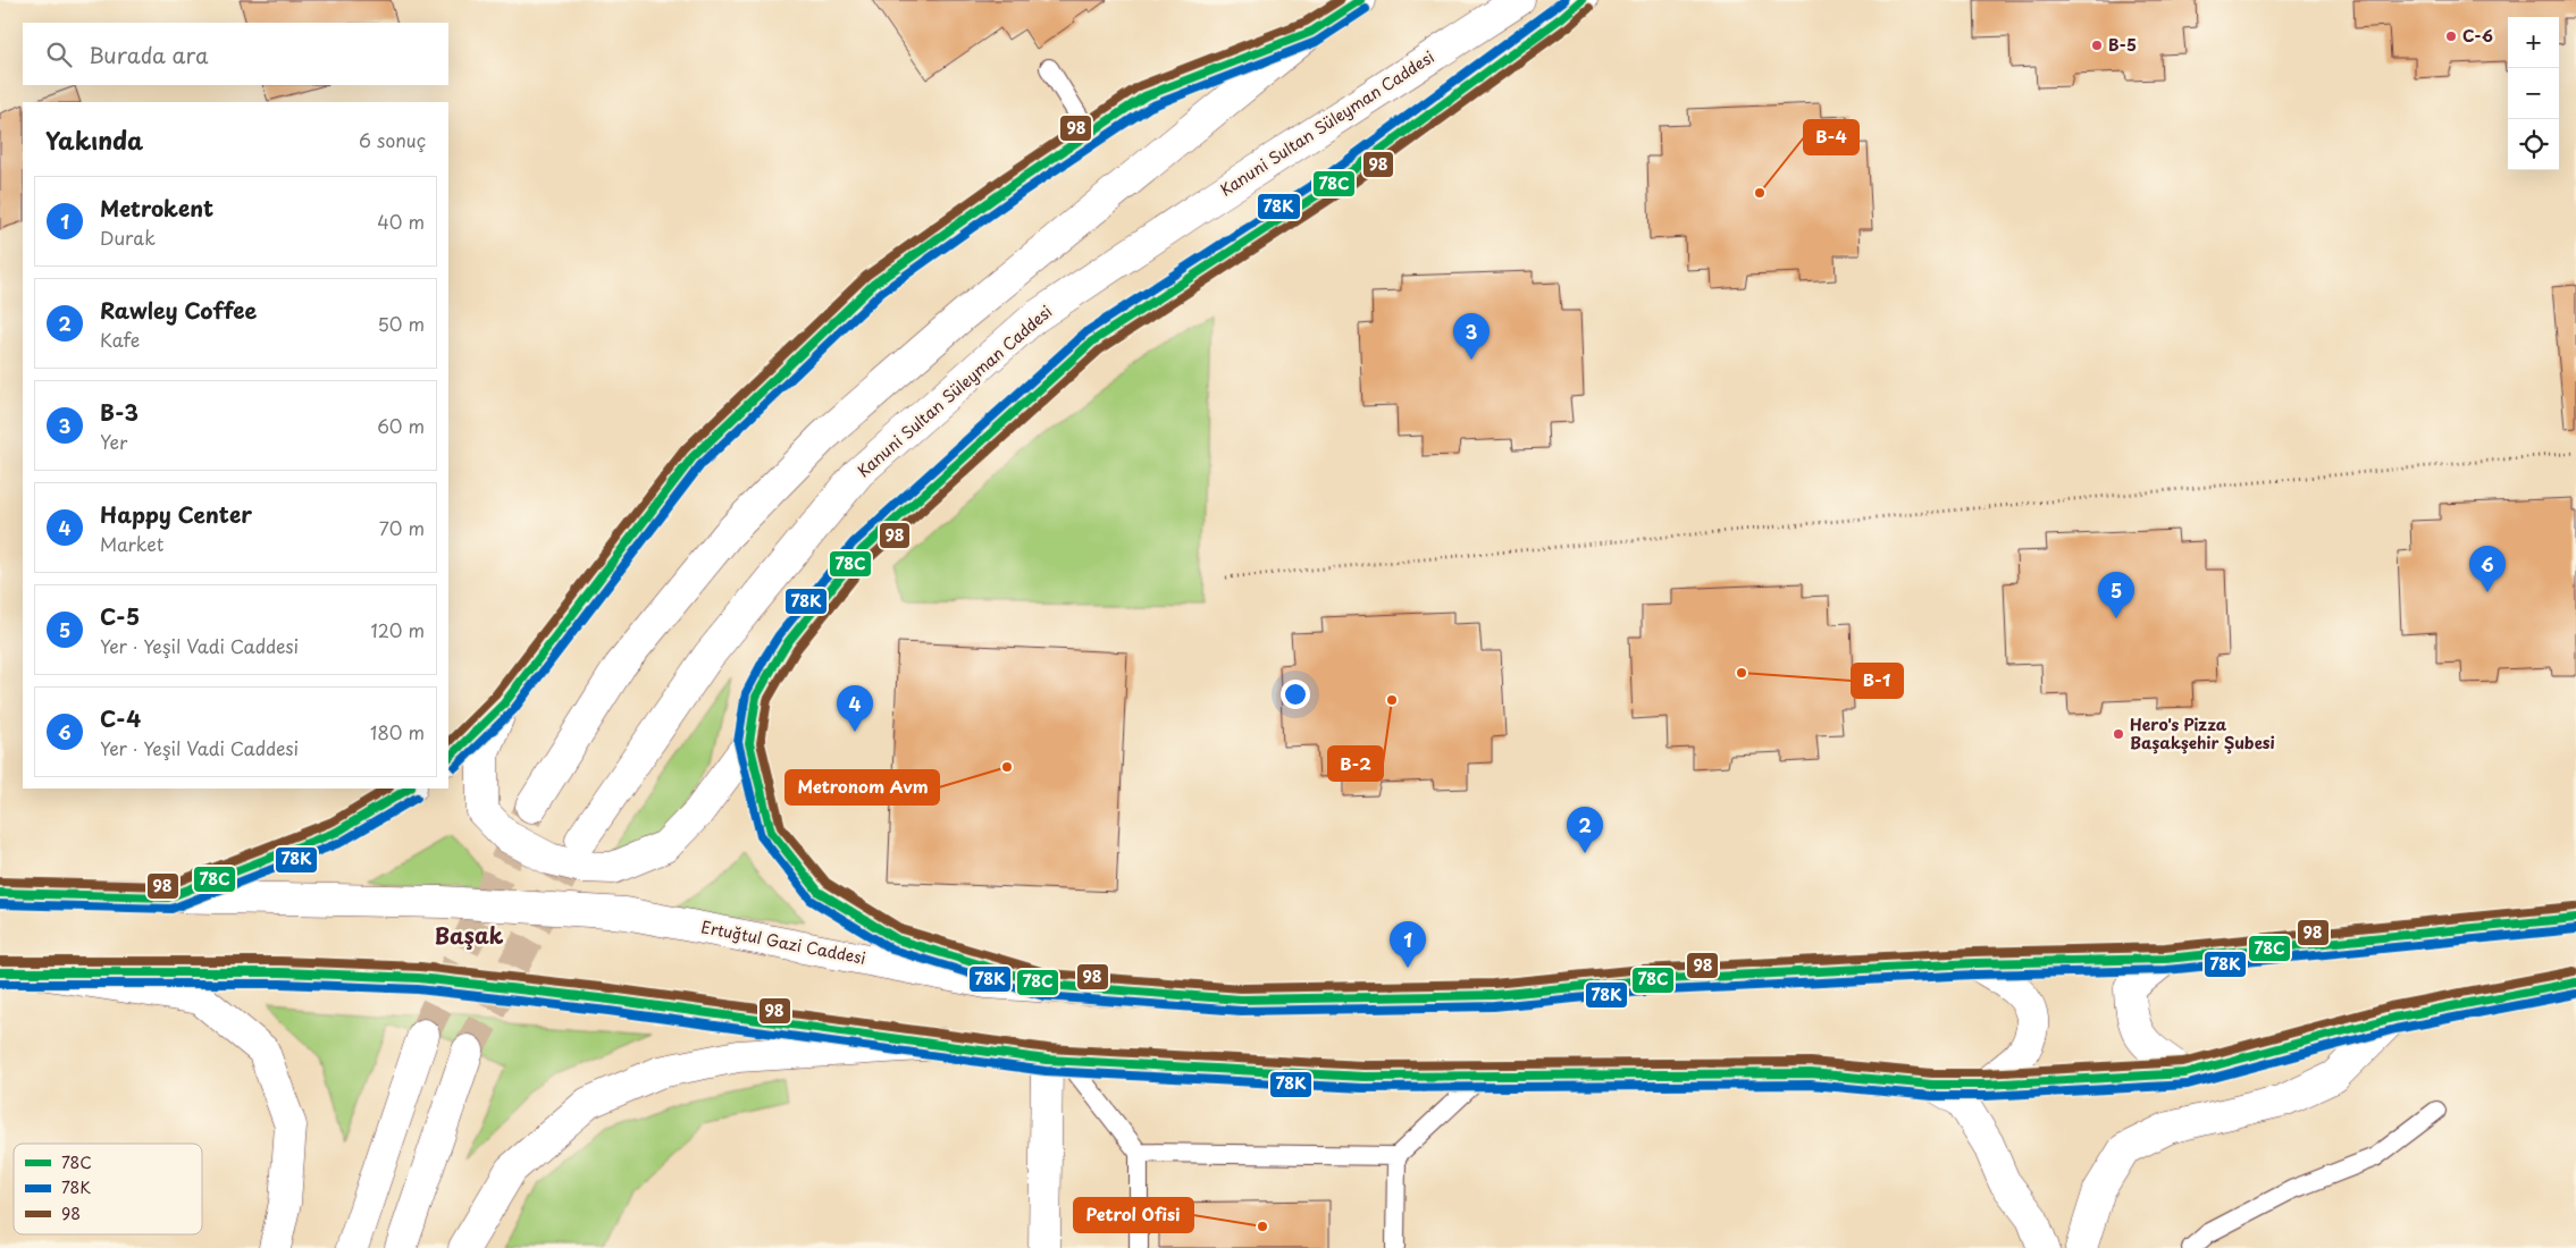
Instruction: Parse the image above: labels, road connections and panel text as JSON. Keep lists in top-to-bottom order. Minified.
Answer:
{"streets":{"main road":["Kanuni Sultan Süleyman Caddesi","Ertuğtul Gazi Caddesi"]},"districts":["Başak"],"places":["C-6","B-5","B-4","B-1","B-2","Hero's Pizza Başakşehir Şubesi","Metronom Avm","Petrol Ofisi"],"lines":["transit line 78C","transit line 78K","transit line 98"],"legend":["78C","78K","98"],"page":{"map_buttons":["+","−"],"search":"Burada ara","heading":["Yakında","6 sonuç"],"list":[{"mark":"1","name":"Metrokent","note":"Durak","value":"40 m"},{"mark":"2","name":"Rawley Coffee","note":"Kafe","value":"50 m"},{"mark":"3","name":"B-3","note":"Yer","value":"60 m"},{"mark":"4","name":"Happy Center","note":"Market","value":"70 m"},{"mark":"5","name":"C-5","note":"Yer · Yeşil Vadi Caddesi","value":"120 m"},{"mark":"6","name":"C-4","note":"Yer · Yeşil Vadi Caddesi","value":"180 m"}],"pins":["3","6","5","4","2","1"]}}
